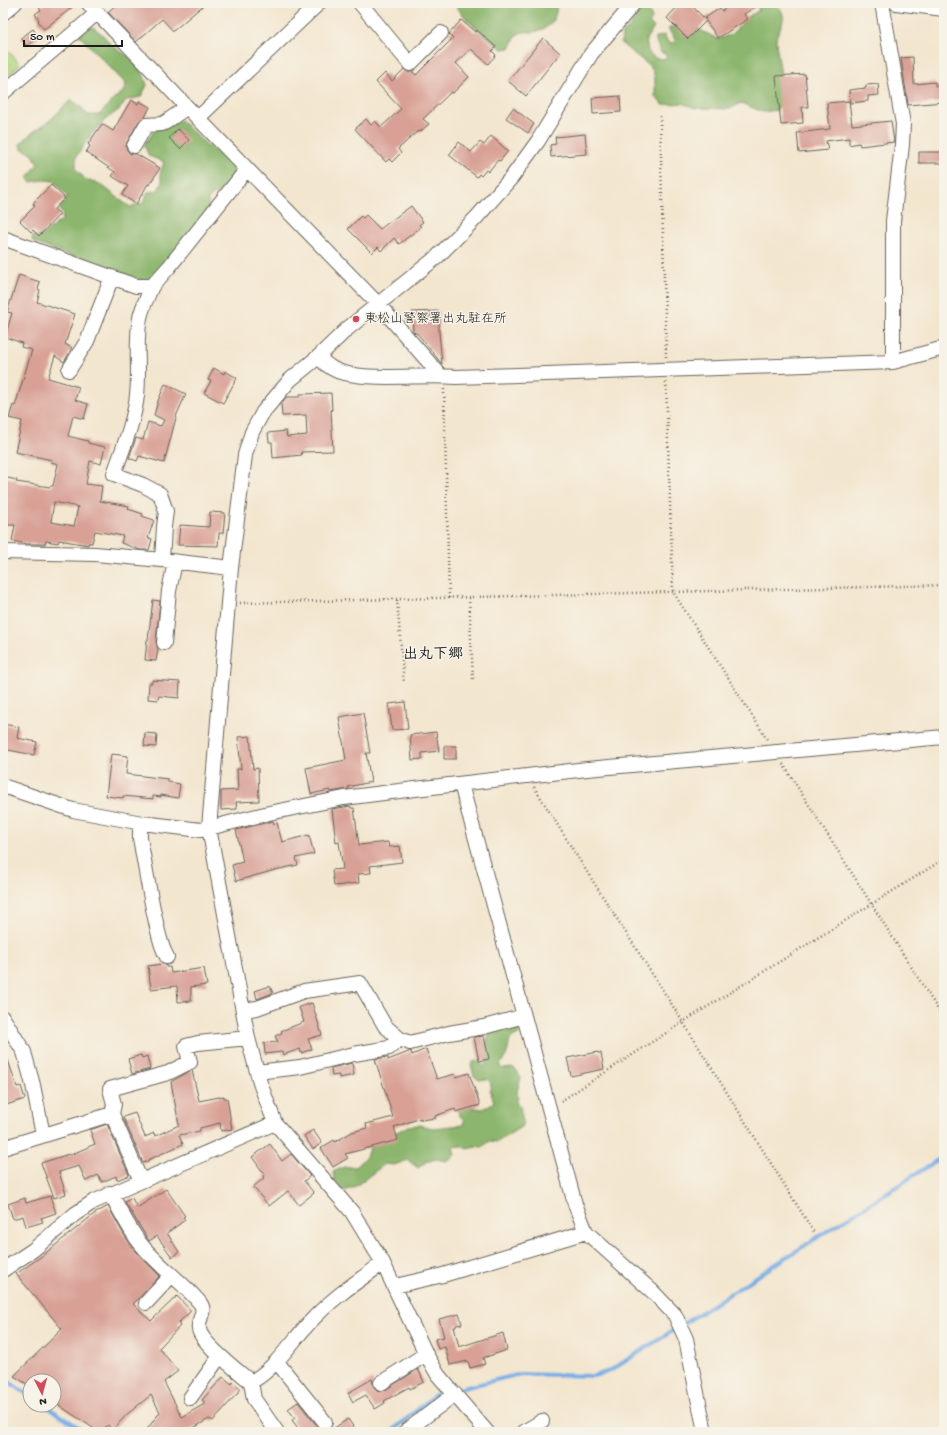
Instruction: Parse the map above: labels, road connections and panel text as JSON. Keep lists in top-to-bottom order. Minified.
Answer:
{"districts":["出丸下郷"],"places":["東松山警察署出丸駐在所"],"scale_bar":"50 m","north":"bottom"}
